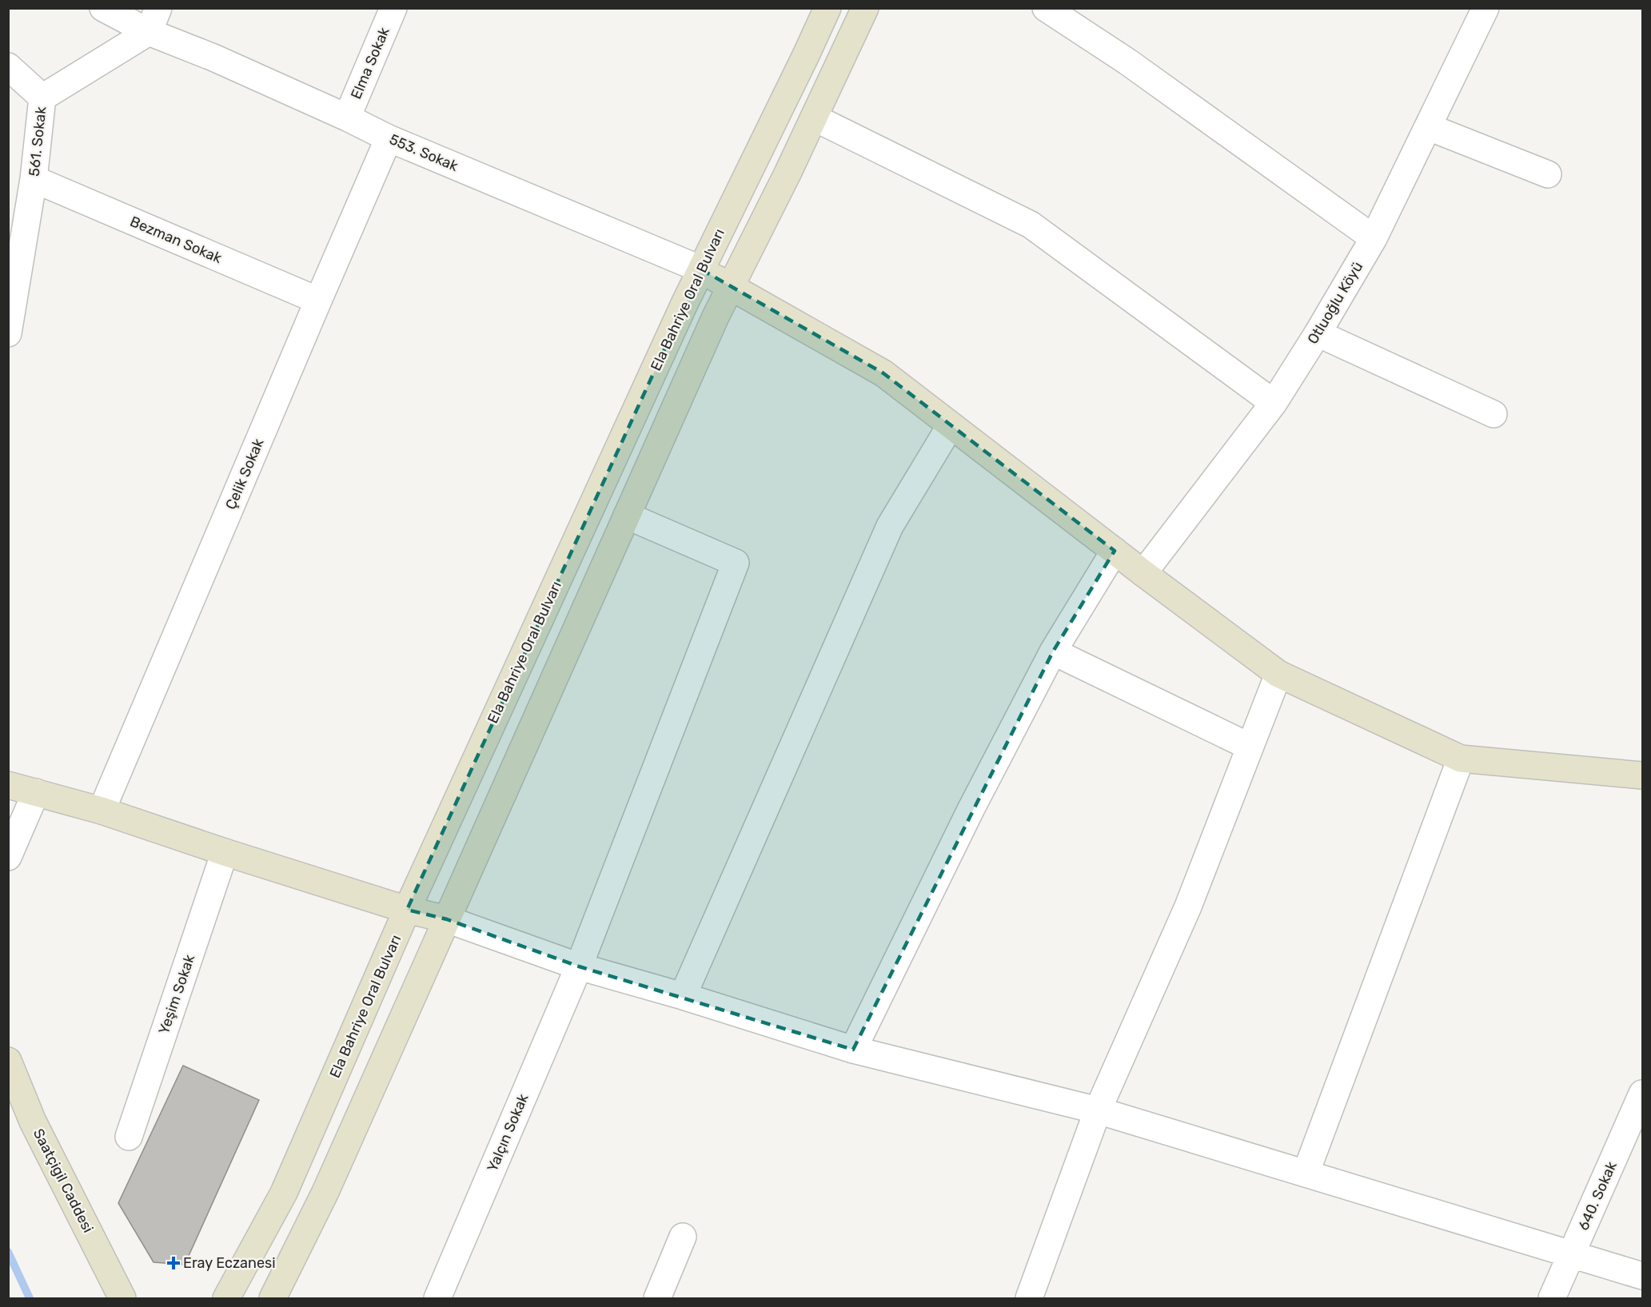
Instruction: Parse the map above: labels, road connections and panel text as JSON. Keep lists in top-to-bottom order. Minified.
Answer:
{"streets":{"main road":["Ela Bahriye Oral Bulvarı","Saatçigil Caddesi"],"street":["Elma Sokak","561. Sokak","553. Sokak","Bezman Sokak","Otluoğlu Köyü","Çelik Sokak","Yeşim Sokak","Yalçın Sokak","640. Sokak"]},"crossings":[["Elma Sokak","553. Sokak"],["561. Sokak","553. Sokak"],["561. Sokak","Bezman Sokak"],["553. Sokak","Ela Bahriye Oral Bulvarı"],["553. Sokak","Çelik Sokak"],["Bezman Sokak","Çelik Sokak"]],"places":{"health":["Eray Eczanesi"]}}
